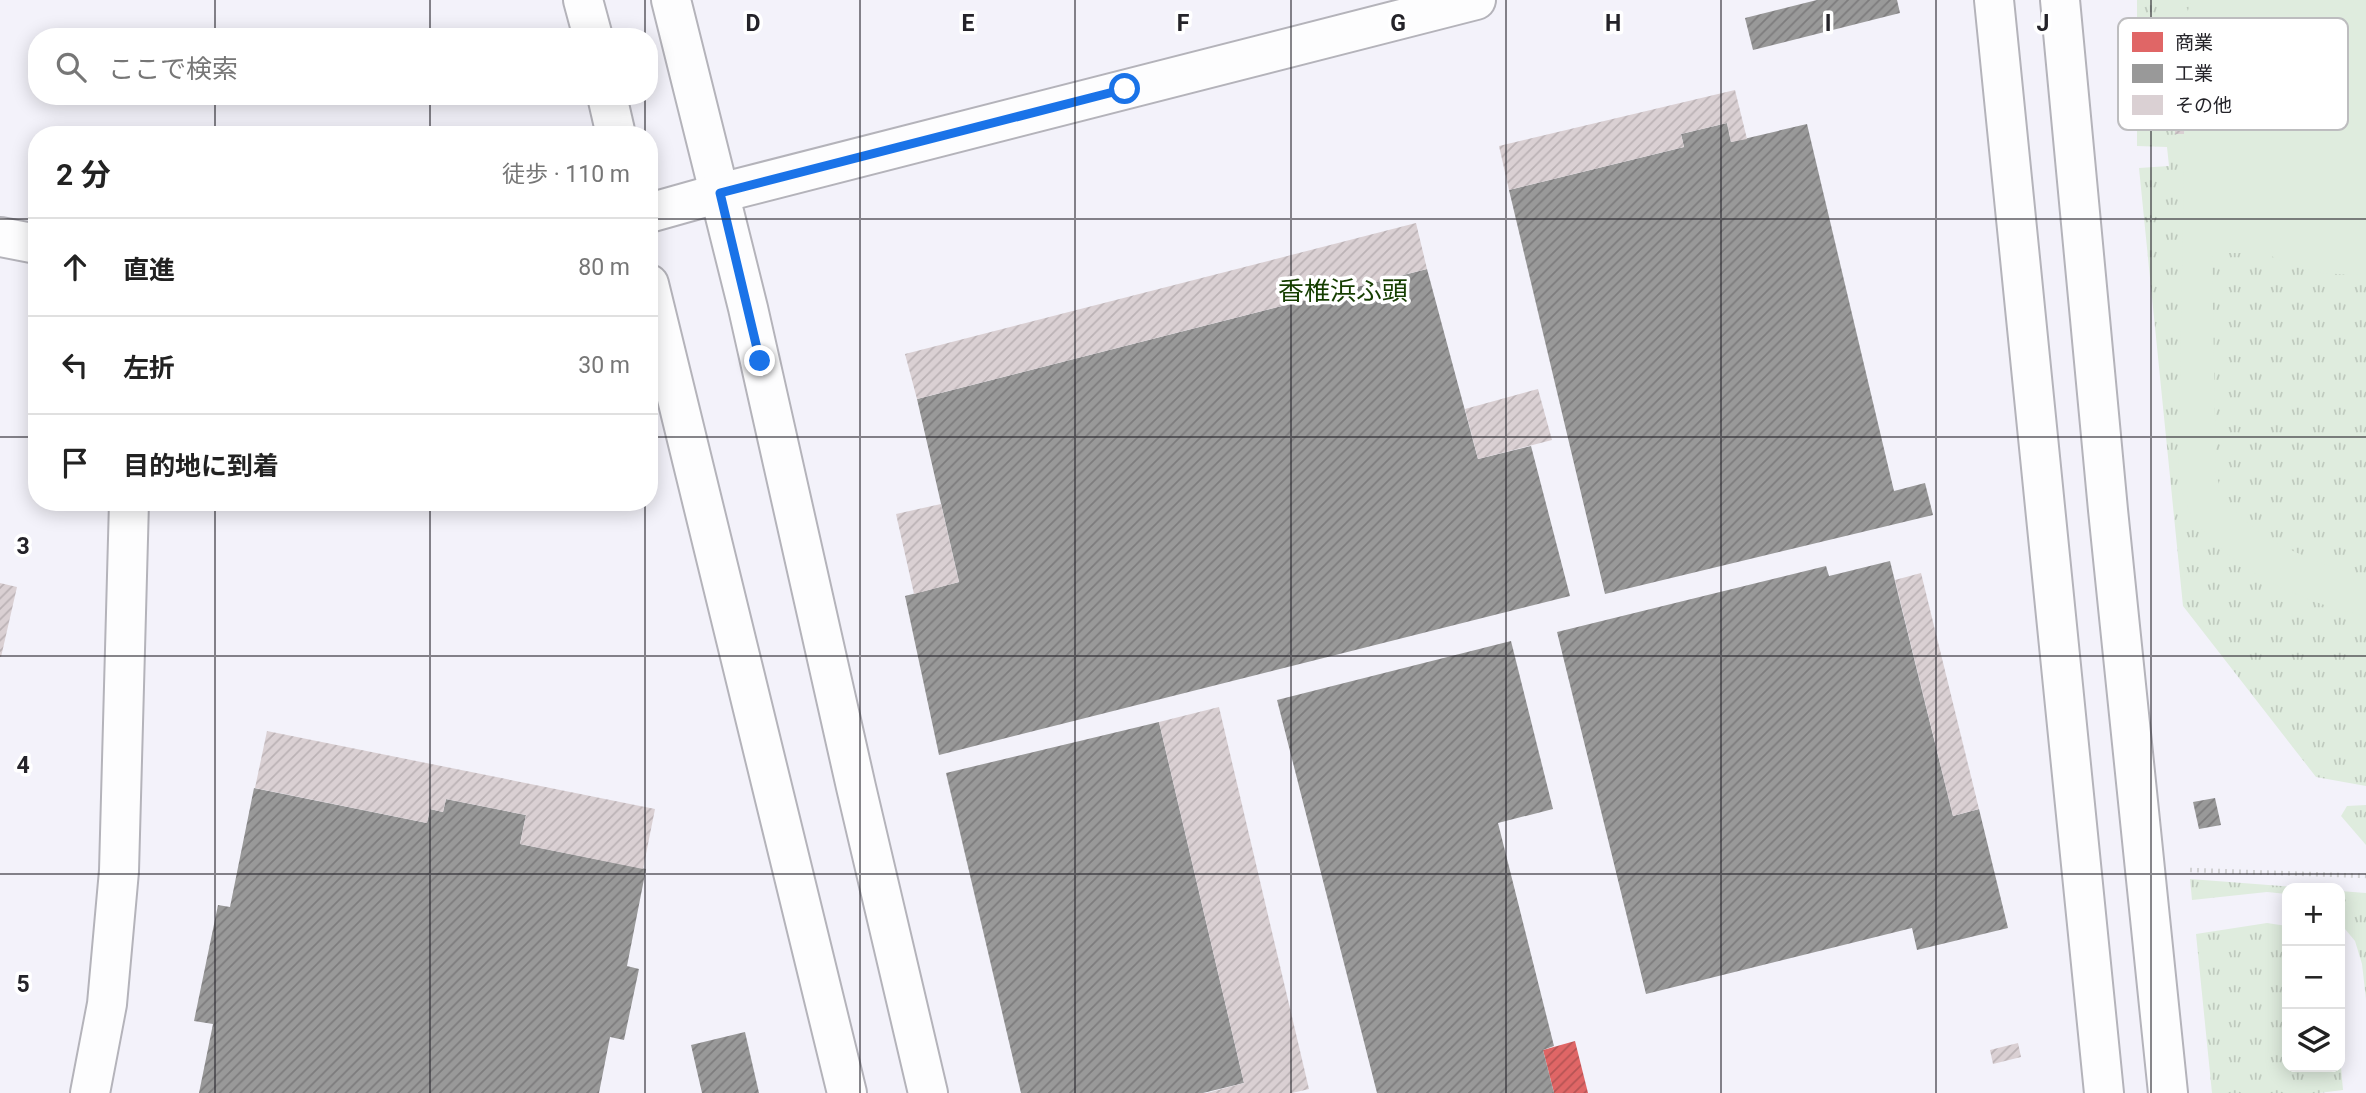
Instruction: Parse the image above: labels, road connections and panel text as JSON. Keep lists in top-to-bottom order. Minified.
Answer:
{"districts":["香椎浜ふ頭"],"legend":["商業","工業","その他"],"page":{"search":"ここで検索","heading":["2 分","徒歩 · 110 m"],"list":[["直進","80 m"],["左折","30 m"],"目的地に到着"],"map_buttons":["+","−"]},"grid":{"columns":["D","E","F","G","H","I","J"],"rows":["3","4","5"]}}
